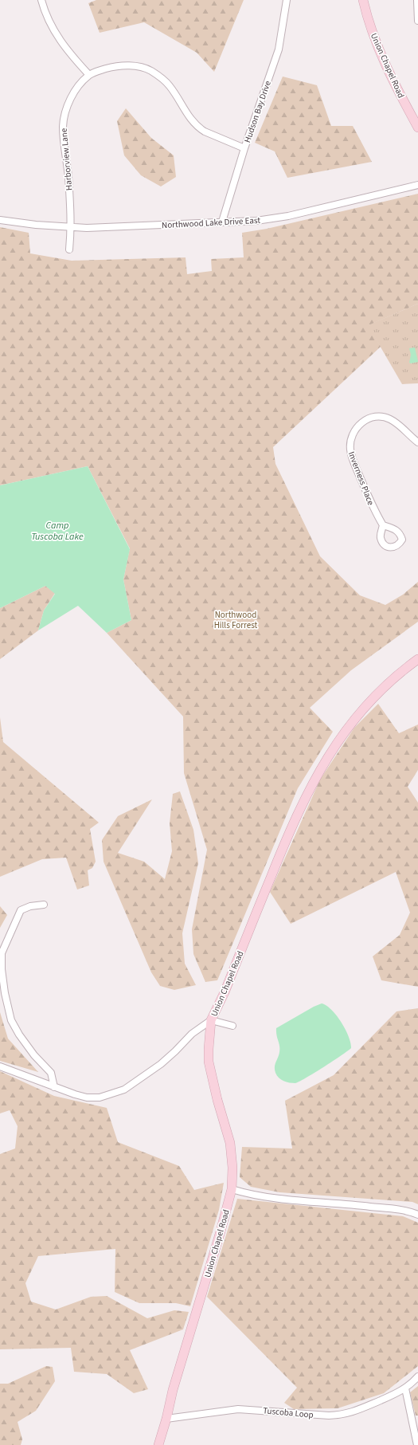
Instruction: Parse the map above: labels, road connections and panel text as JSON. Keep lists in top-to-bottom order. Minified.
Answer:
{"streets":{"street":["Union Chapel Road","Hudson Bay Drive","Harborview Lane","Northwood Lake Drive East","Inverness Place","Tuscoba Loop"]},"crossings":[["Union Chapel Road","Tuscoba Loop"],["Hudson Bay Drive","Harborview Lane"],["Hudson Bay Drive","Northwood Lake Drive East"],["Harborview Lane","Northwood Lake Drive East"]],"water":["Camp Tuscoba Lake"],"parks":["Northwood Hills Forrest"]}
